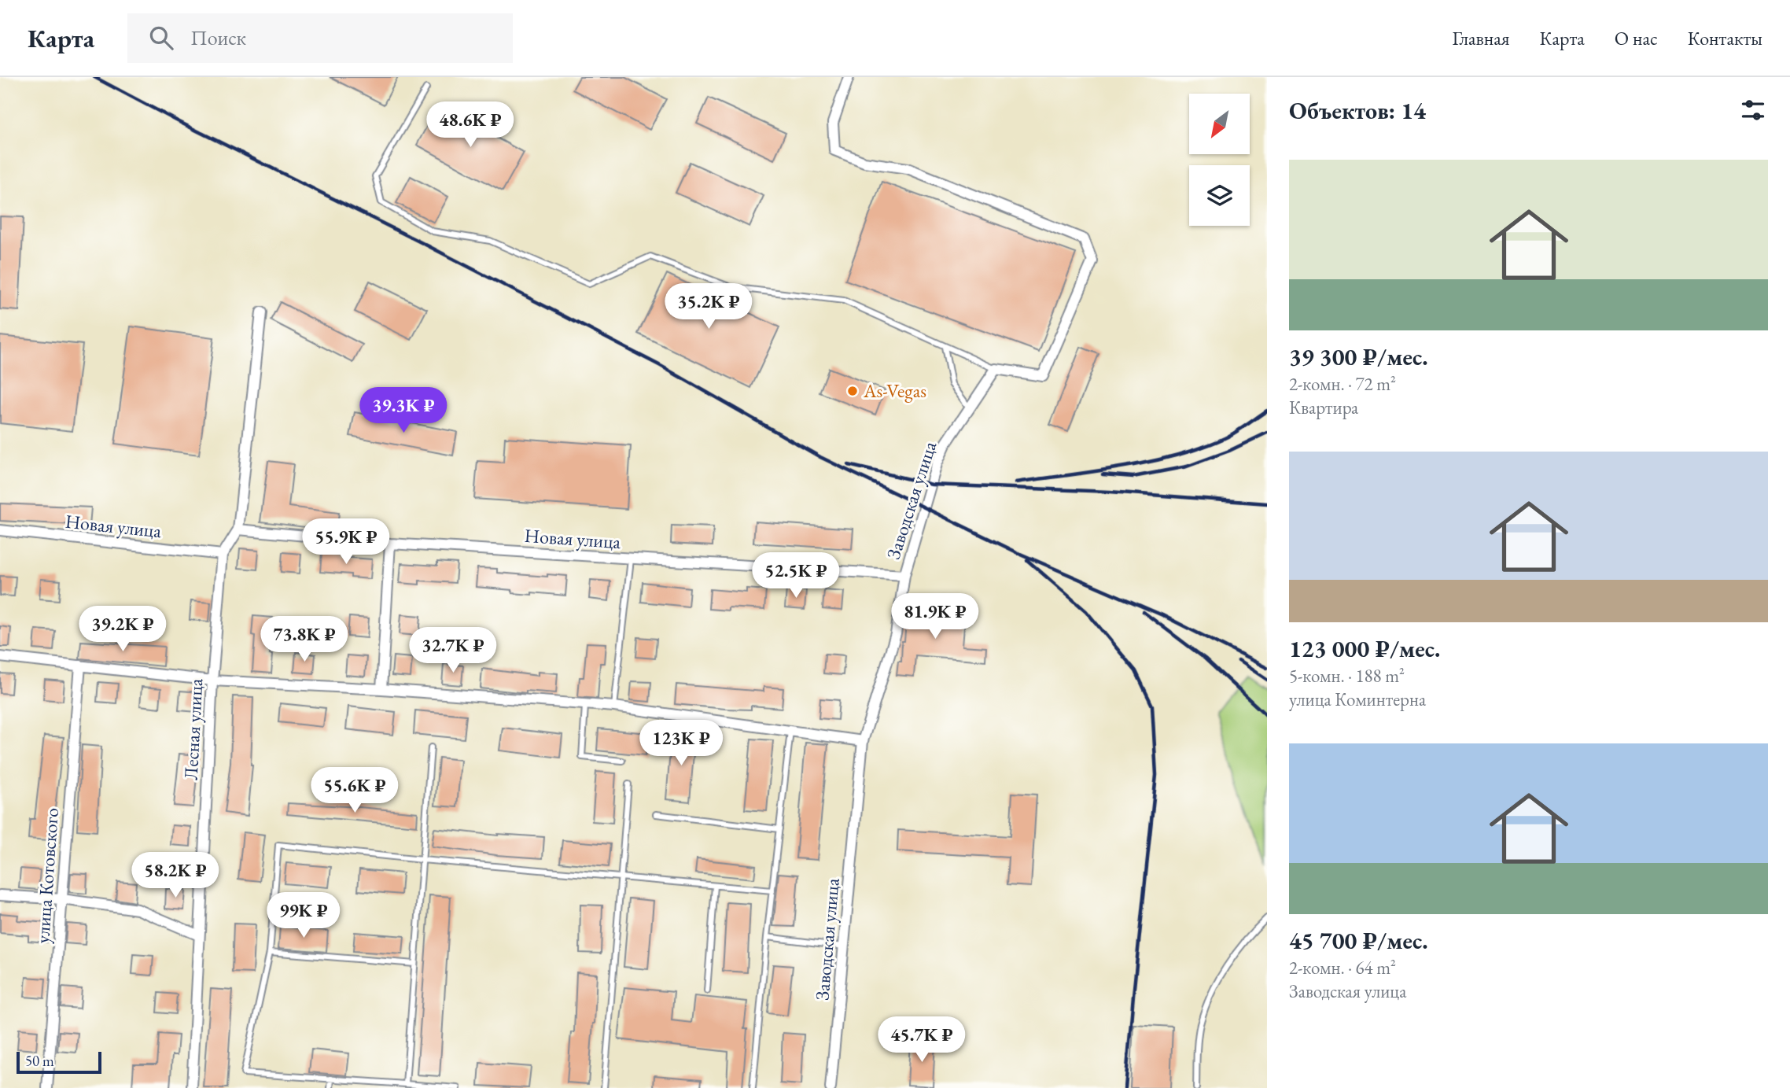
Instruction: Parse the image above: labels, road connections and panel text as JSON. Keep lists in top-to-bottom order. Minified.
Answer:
{"streets":{"street":["Заводская улица","Новая улица","Лесная улица","улица Котовского"]},"crossings":[["Заводская улица","Новая улица"],["Новая улица","Лесная улица"]],"places":["As-Vegas"],"scale_bar":"50 m","north":"bottom left","page":{"header":"Карта","search":"Поиск","nav":["Главная","Карта","О нас","Контакты"],"heading":"Объектов: 14","price":["48.6K ₽","35.2K ₽","39.3K ₽","55.9K ₽","52.5K ₽","81.9K ₽","39.2K ₽","73.8K ₽","32.7K ₽","123K ₽","55.6K ₽","58.2K ₽","99K ₽","45.7K ₽"],"list":[{"name":"39 300 ₽/мес.","note":"2-комн. · 72 m² · Квартира"},{"name":"123 000 ₽/мес.","note":"5-комн. · 188 m² · улица Коминтерна"},{"name":"45 700 ₽/мес.","note":"2-комн. · 64 m² · Заводская улица"}],"scale":"50 m"}}
